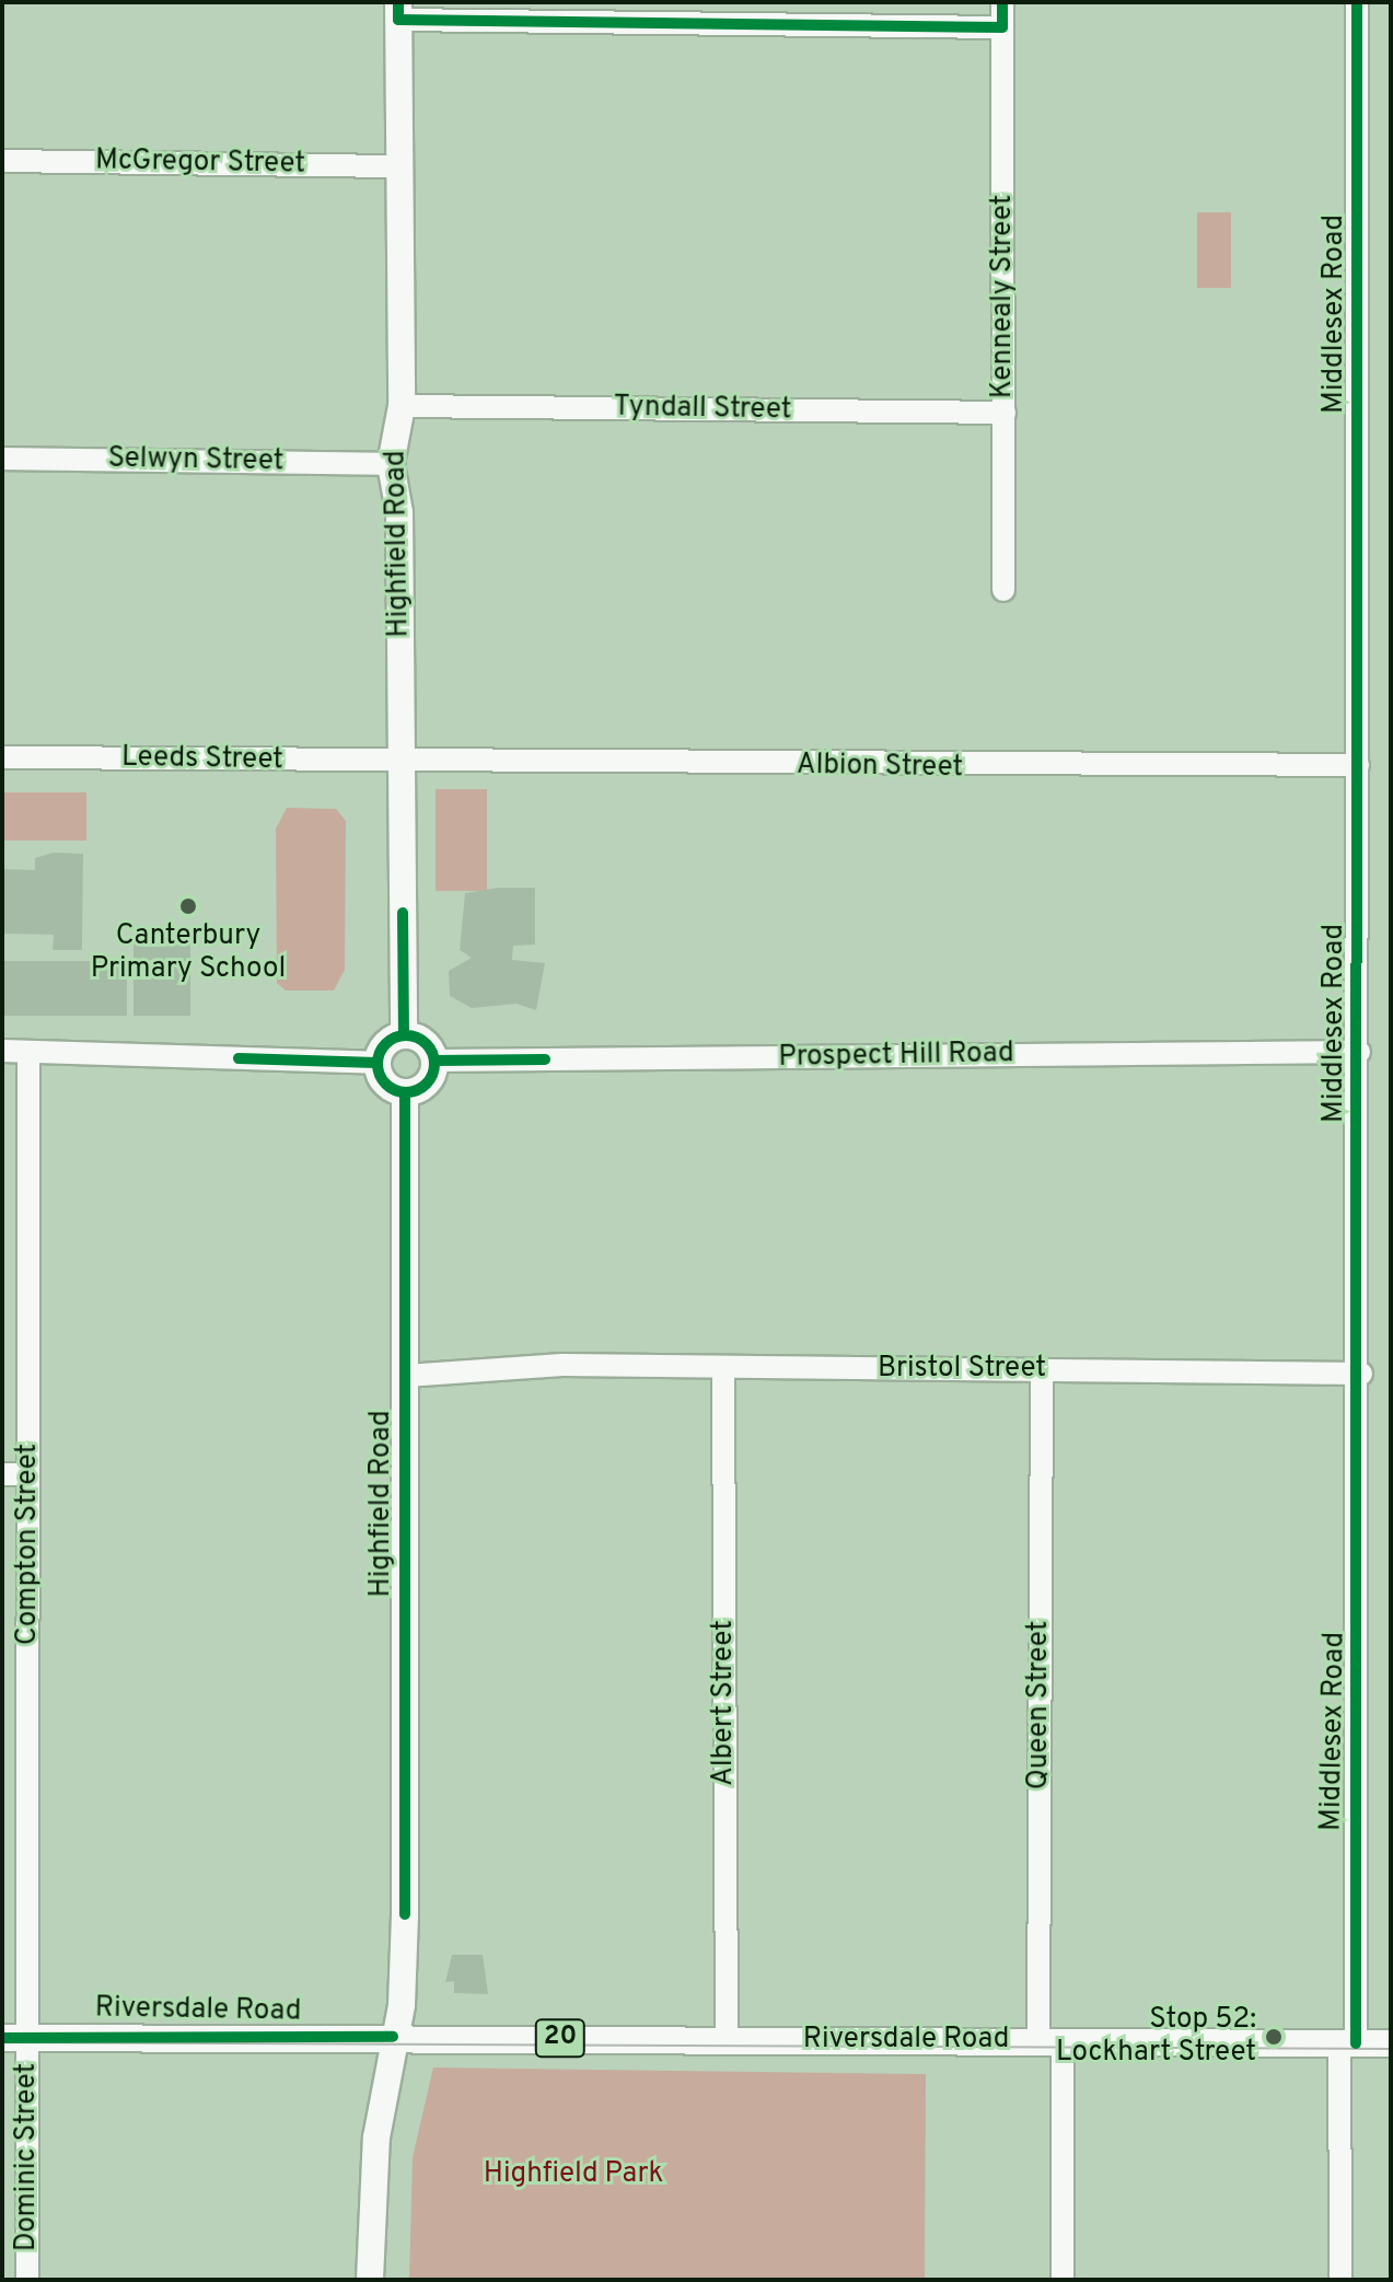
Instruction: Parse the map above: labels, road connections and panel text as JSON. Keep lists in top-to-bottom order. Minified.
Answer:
{"streets":{"main road":["Highfield Road","Riversdale Road","20"],"street":["McGregor Street","Kennealy Street","Middlesex Road","Tyndall Street","Selwyn Street","Leeds Street","Albion Street","Prospect Hill Road","Bristol Street","Compton Street","Albert Street","Queen Street","Dominic Street"]},"crossings":[["McGregor Street","Highfield Road"],["Kennealy Street","Tyndall Street"],["Middlesex Road","Albion Street"],["Middlesex Road","Prospect Hill Road"],["Middlesex Road","Bristol Street"],["Middlesex Road","Riversdale Road"],["Tyndall Street","Highfield Road"],["Selwyn Street","Highfield Road"],["Highfield Road","Leeds Street"],["Highfield Road","Albion Street"],["Highfield Road","Prospect Hill Road"],["Highfield Road","Bristol Street"],["Highfield Road","Riversdale Road"],["Leeds Street","Albion Street"],["Bristol Street","Albert Street"],["Bristol Street","Queen Street"],["Compton Street","Riversdale Road"],["Compton Street","Dominic Street"],["Albert Street","Riversdale Road"],["Queen Street","Riversdale Road"],["Riversdale Road","Dominic Street"]],"parks":["Highfield Park"],"places":["Canterbury Primary School","Stop 52: Lockhart Street"]}
